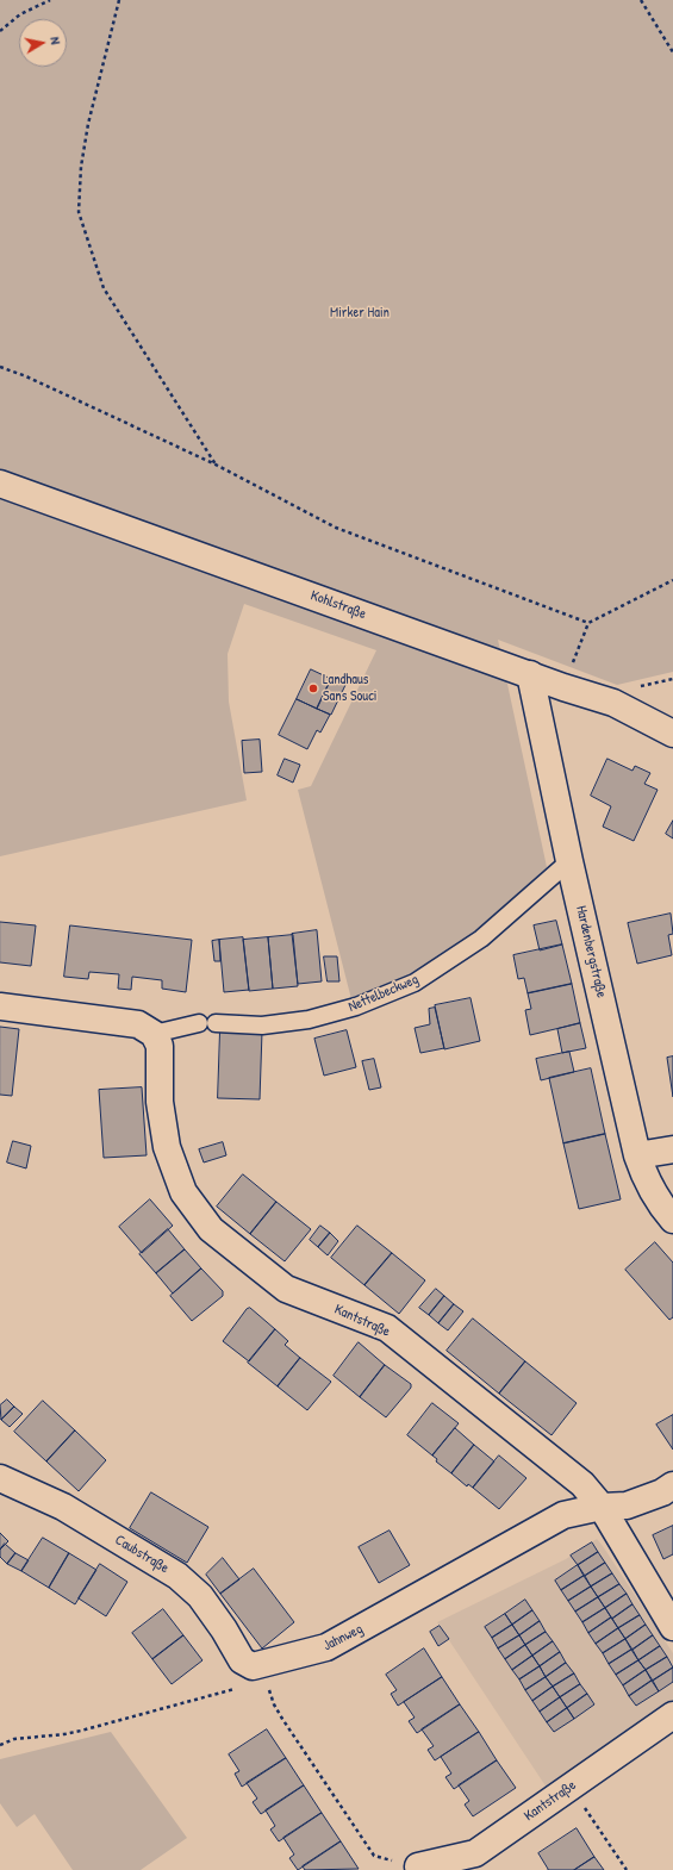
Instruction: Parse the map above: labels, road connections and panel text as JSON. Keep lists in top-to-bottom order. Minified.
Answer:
{"streets":{"street":["Kohlstraße","Hardenbergstraße","Kantstraße","Caubstraße","Jahnweg"],"lane":["Nettelbeckweg"]},"crossings":[["Kohlstraße","Hardenbergstraße"],["Hardenbergstraße","Nettelbeckweg"],["Kantstraße","Jahnweg"],["Caubstraße","Jahnweg"]],"parks":["Mirker Hain"],"places":["Landhaus Sans Souci"],"north":"right"}
